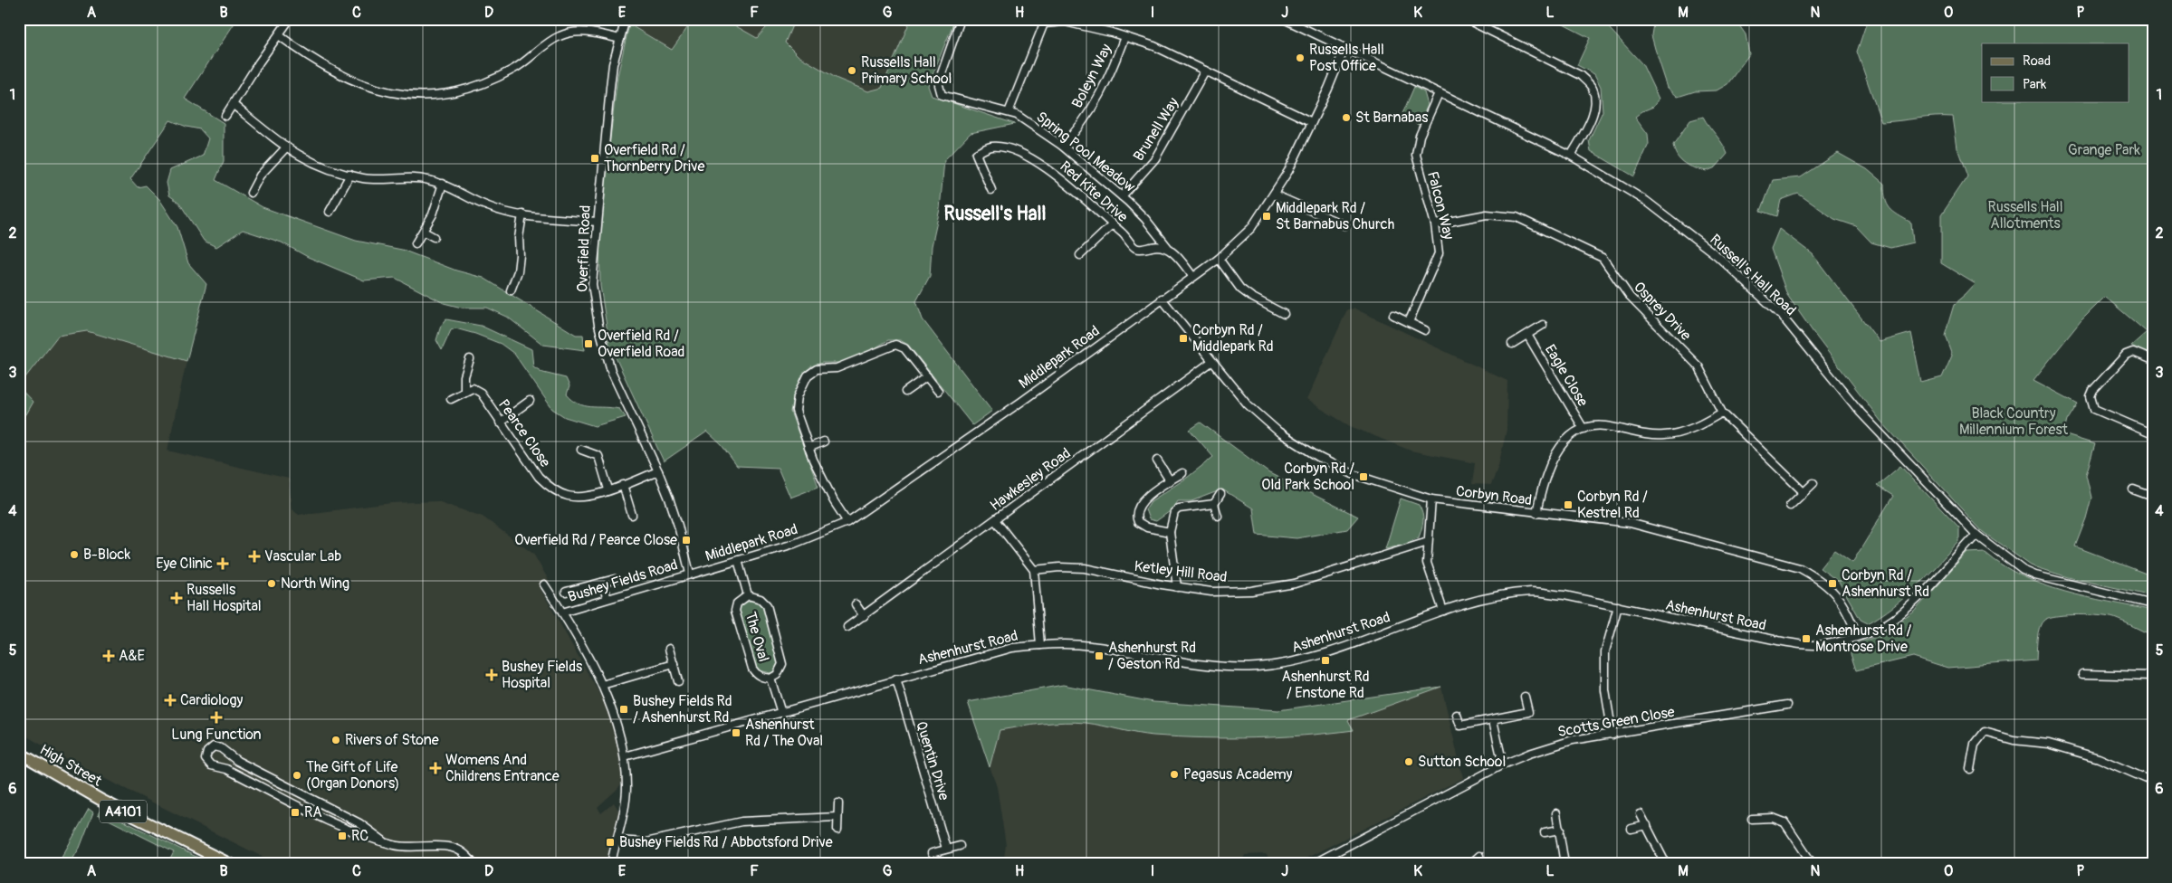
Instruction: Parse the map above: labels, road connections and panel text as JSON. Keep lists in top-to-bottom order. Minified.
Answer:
{"streets":{"main road":["High Street","A4101"],"street":["Boleyn Way","Brunell Way","Spring Pool Meadow","Red Kite Drive","Falcon Way","Overfield Road","Russell's Hall Road","Osprey Drive","Middlepark Road","Eagle Close","Pearce Close","Hawkesley Road","Corbyn Road","Ketley Hill Road","Bushey Fields Road","Ashenhurst Road","The Oval","Scotts Green Close","Quentin Drive"]},"crossings":[["Boleyn Way","Spring Pool Meadow"],["Brunell Way","Spring Pool Meadow"],["Spring Pool Meadow","Red Kite Drive"],["Falcon Way","Russell's Hall Road"],["Falcon Way","Osprey Drive"],["Overfield Road","Middlepark Road"],["Overfield Road","Pearce Close"],["Overfield Road","Bushey Fields Road"],["Russell's Hall Road","Middlepark Road"],["Russell's Hall Road","Ashenhurst Road"],["Middlepark Road","Corbyn Road"],["Middlepark Road","Bushey Fields Road"],["Middlepark Road","The Oval"],["Hawkesley Road","Corbyn Road"],["Corbyn Road","Ashenhurst Road"],["Bushey Fields Road","Ashenhurst Road"],["Ashenhurst Road","The Oval"],["Ashenhurst Road","Quentin Drive"]],"districts":["Russell's Hall"],"parks":["Grange Park","Russells Hall Allotments","Black Country Millennium Forest"],"places":{"other":["Russells Hall Post Office","Russells Hall Primary School","St Barnabas","B-Block","North Wing","Rivers of Stone","Sutton School","Pegasus Academy","The Gift of Life (Organ Donors)"],"transit":["Overfield Rd / Thornberry Drive","Middlepark Rd / St Barnabus Church","Corbyn Rd / Middlepark Rd","Overfield Rd / Overfield Road","Corbyn Rd / Old Park School","Corbyn Rd / Kestrel Rd","Overfield Rd / Pearce Close","Corbyn Rd / Ashenhurst Rd","Ashenhurst Rd / Montrose Drive","Ashenhurst Rd / Geston Rd","Ashenhurst Rd / Enstone Rd","Bushey Fields Rd / Ashenhurst Rd","Ashenhurst Rd / The Oval","RA","RC","Bushey Fields Rd / Abbotsford Drive"],"health":["Vascular Lab","Eye Clinic","Russells Hall Hospital","A&E","Bushey Fields Hospital","Cardiology","Lung Function","Womens And Childrens Entrance"]},"legend":["Road","Park"],"grid":{"columns":["A","B","C","D","E","F","G","H","I","J","K","L","M","N","O","P"],"rows":["1","2","3","4","5","6"]}}
